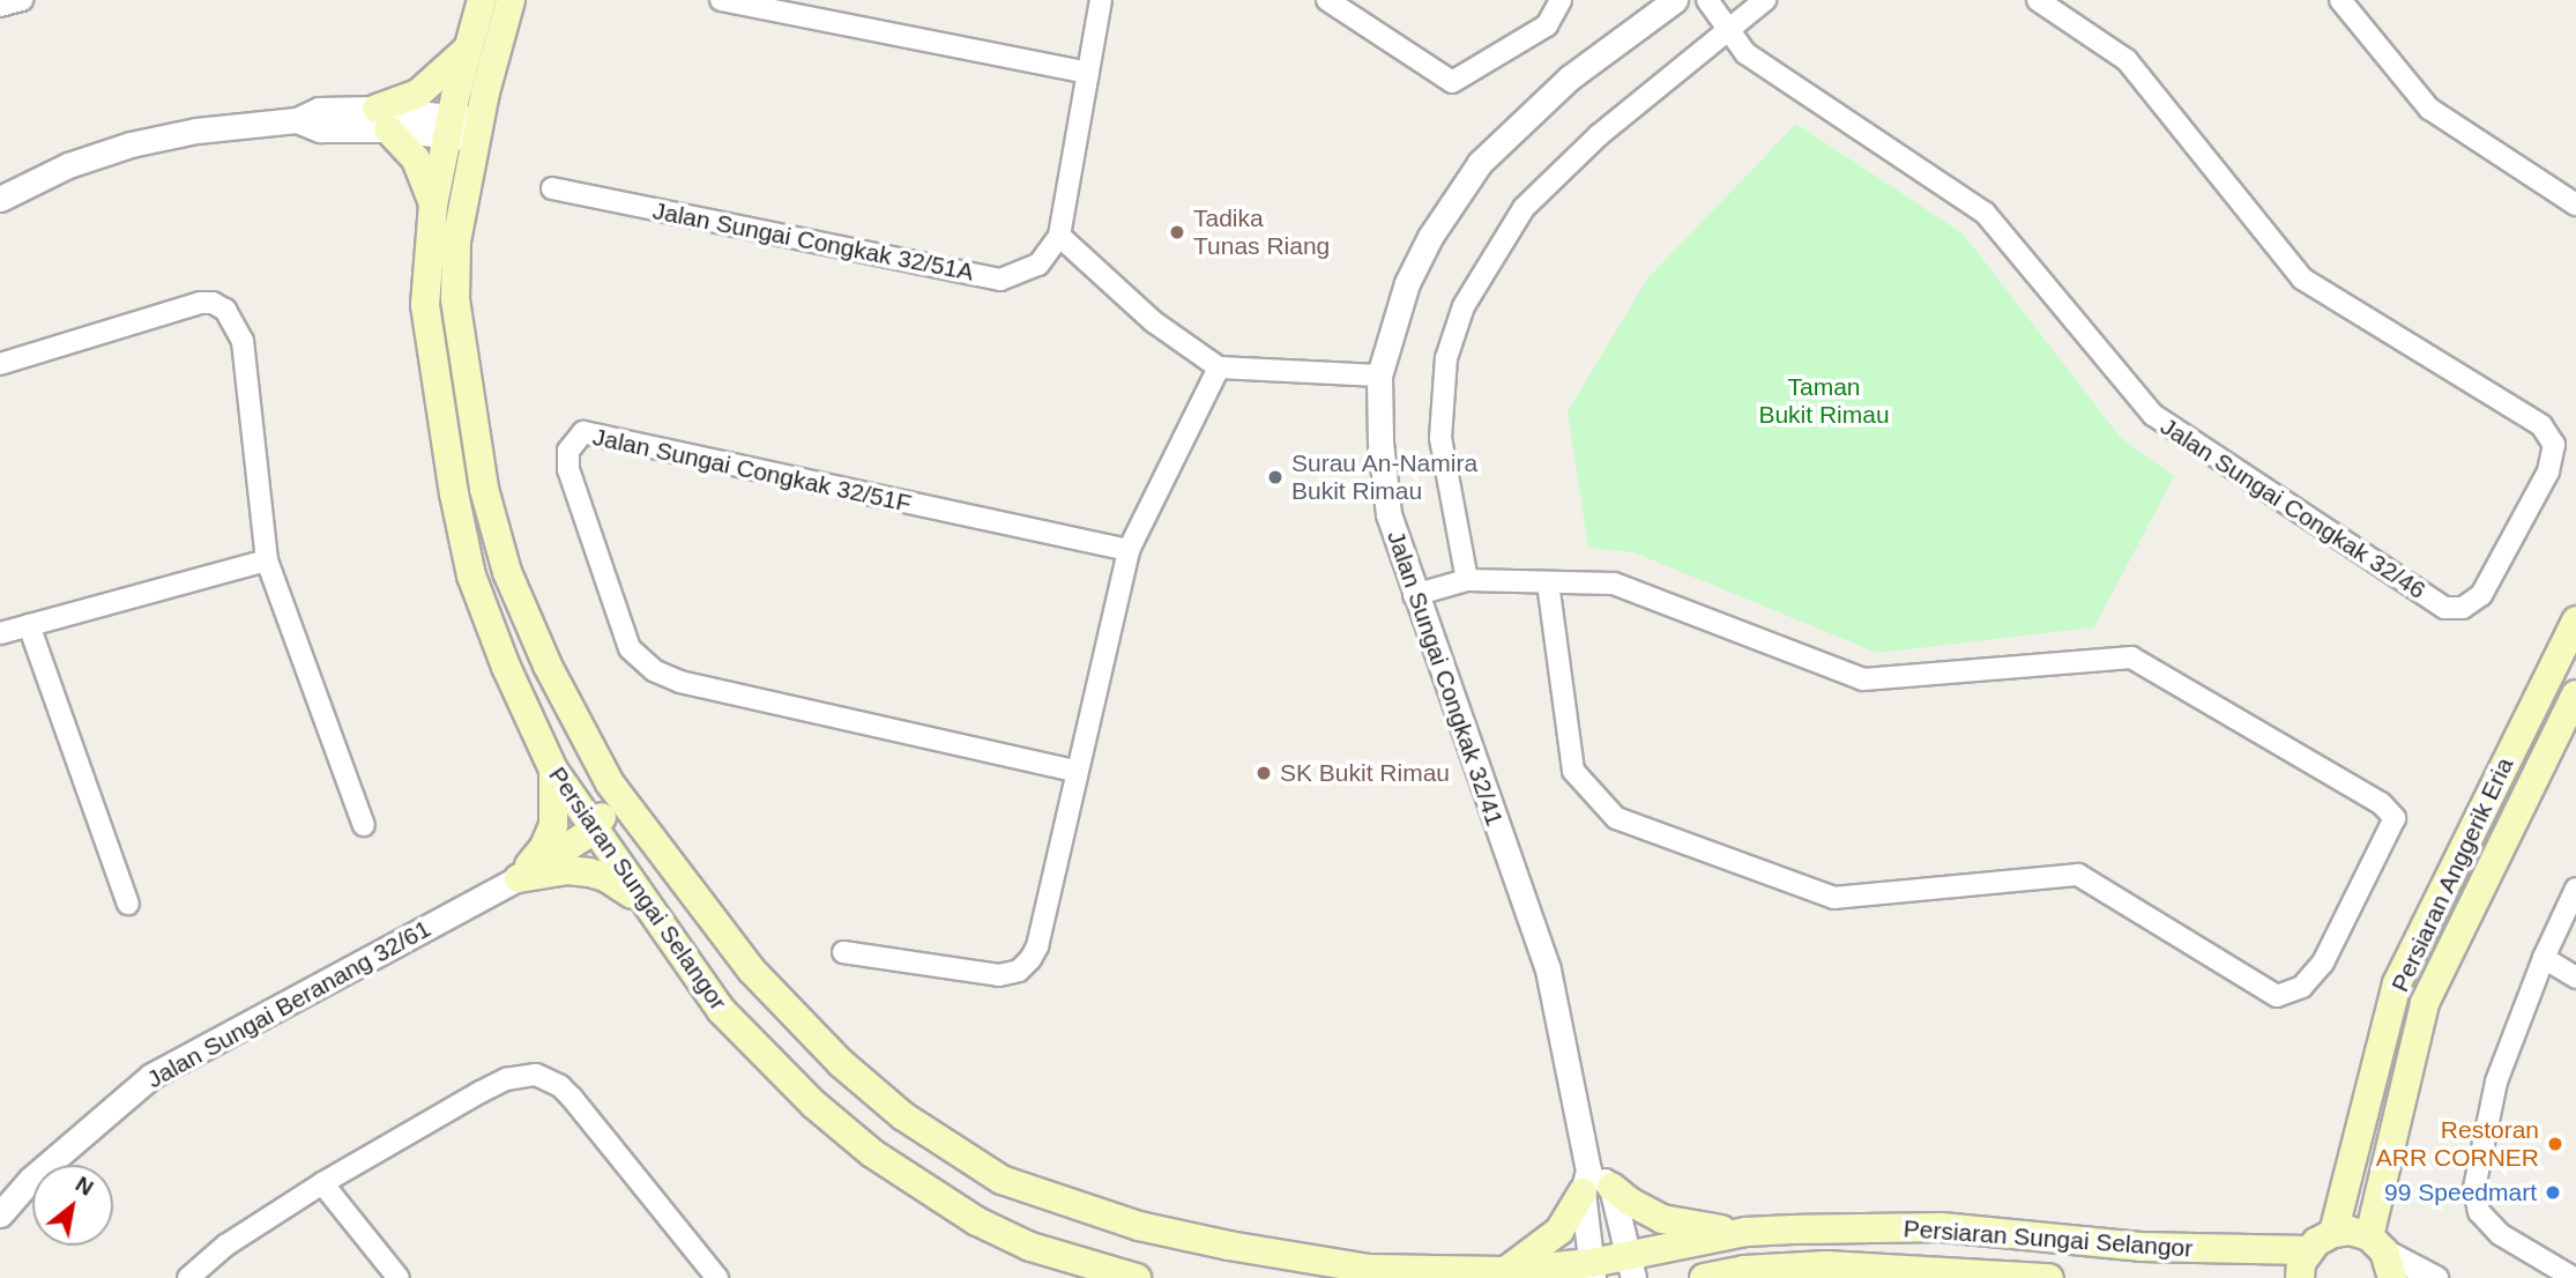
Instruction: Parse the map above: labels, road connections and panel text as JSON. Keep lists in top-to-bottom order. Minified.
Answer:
{"streets":{"main road":["Persiaran Anggerik Eria","Persiaran Sungai Selangor"],"street":["Jalan Sungai Congkak 32/51A","Jalan Sungai Congkak 32/51F","Jalan Sungai Congkak 32/46","Jalan Sungai Congkak 32/41","Jalan Sungai Beranang 32/61"]},"parks":["Taman Bukit Rimau"],"places":["Tadika Tunas Riang","Surau An-Namira Bukit Rimau","SK Bukit Rimau","Restoran ARR CORNER","99 Speedmart"],"north":"top right"}
